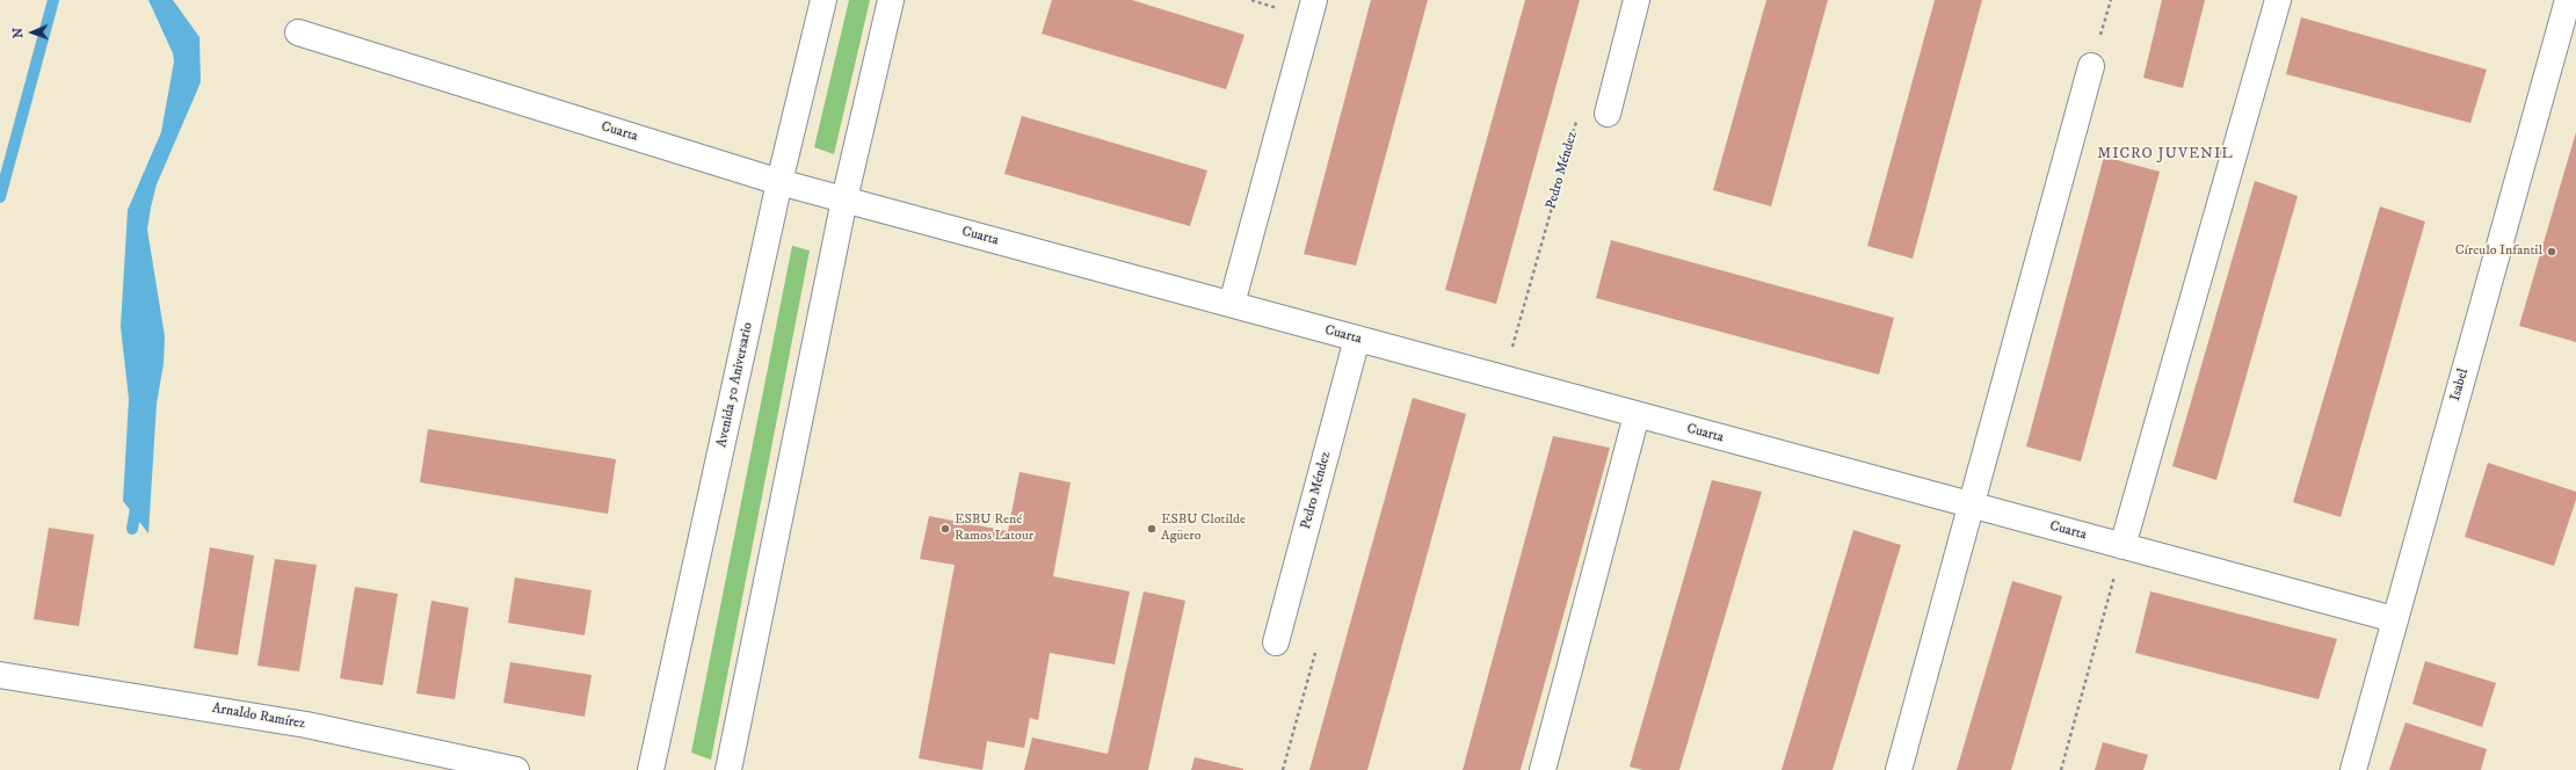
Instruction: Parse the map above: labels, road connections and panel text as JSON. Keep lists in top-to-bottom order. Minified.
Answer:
{"streets":{"street":["Cuarta","Pedro Méndez","Avenida 50 Aniversario","Isabel","Arnaldo Ramírez"]},"crossings":[["Cuarta","Pedro Méndez"],["Cuarta","Avenida 50 Aniversario"],["Cuarta","Isabel"]],"districts":["MICRO JUVENIL"],"places":["Círculo Infantil","ESBU René Ramos Latour","ESBU Clotilde Agüero"],"north":"left"}
